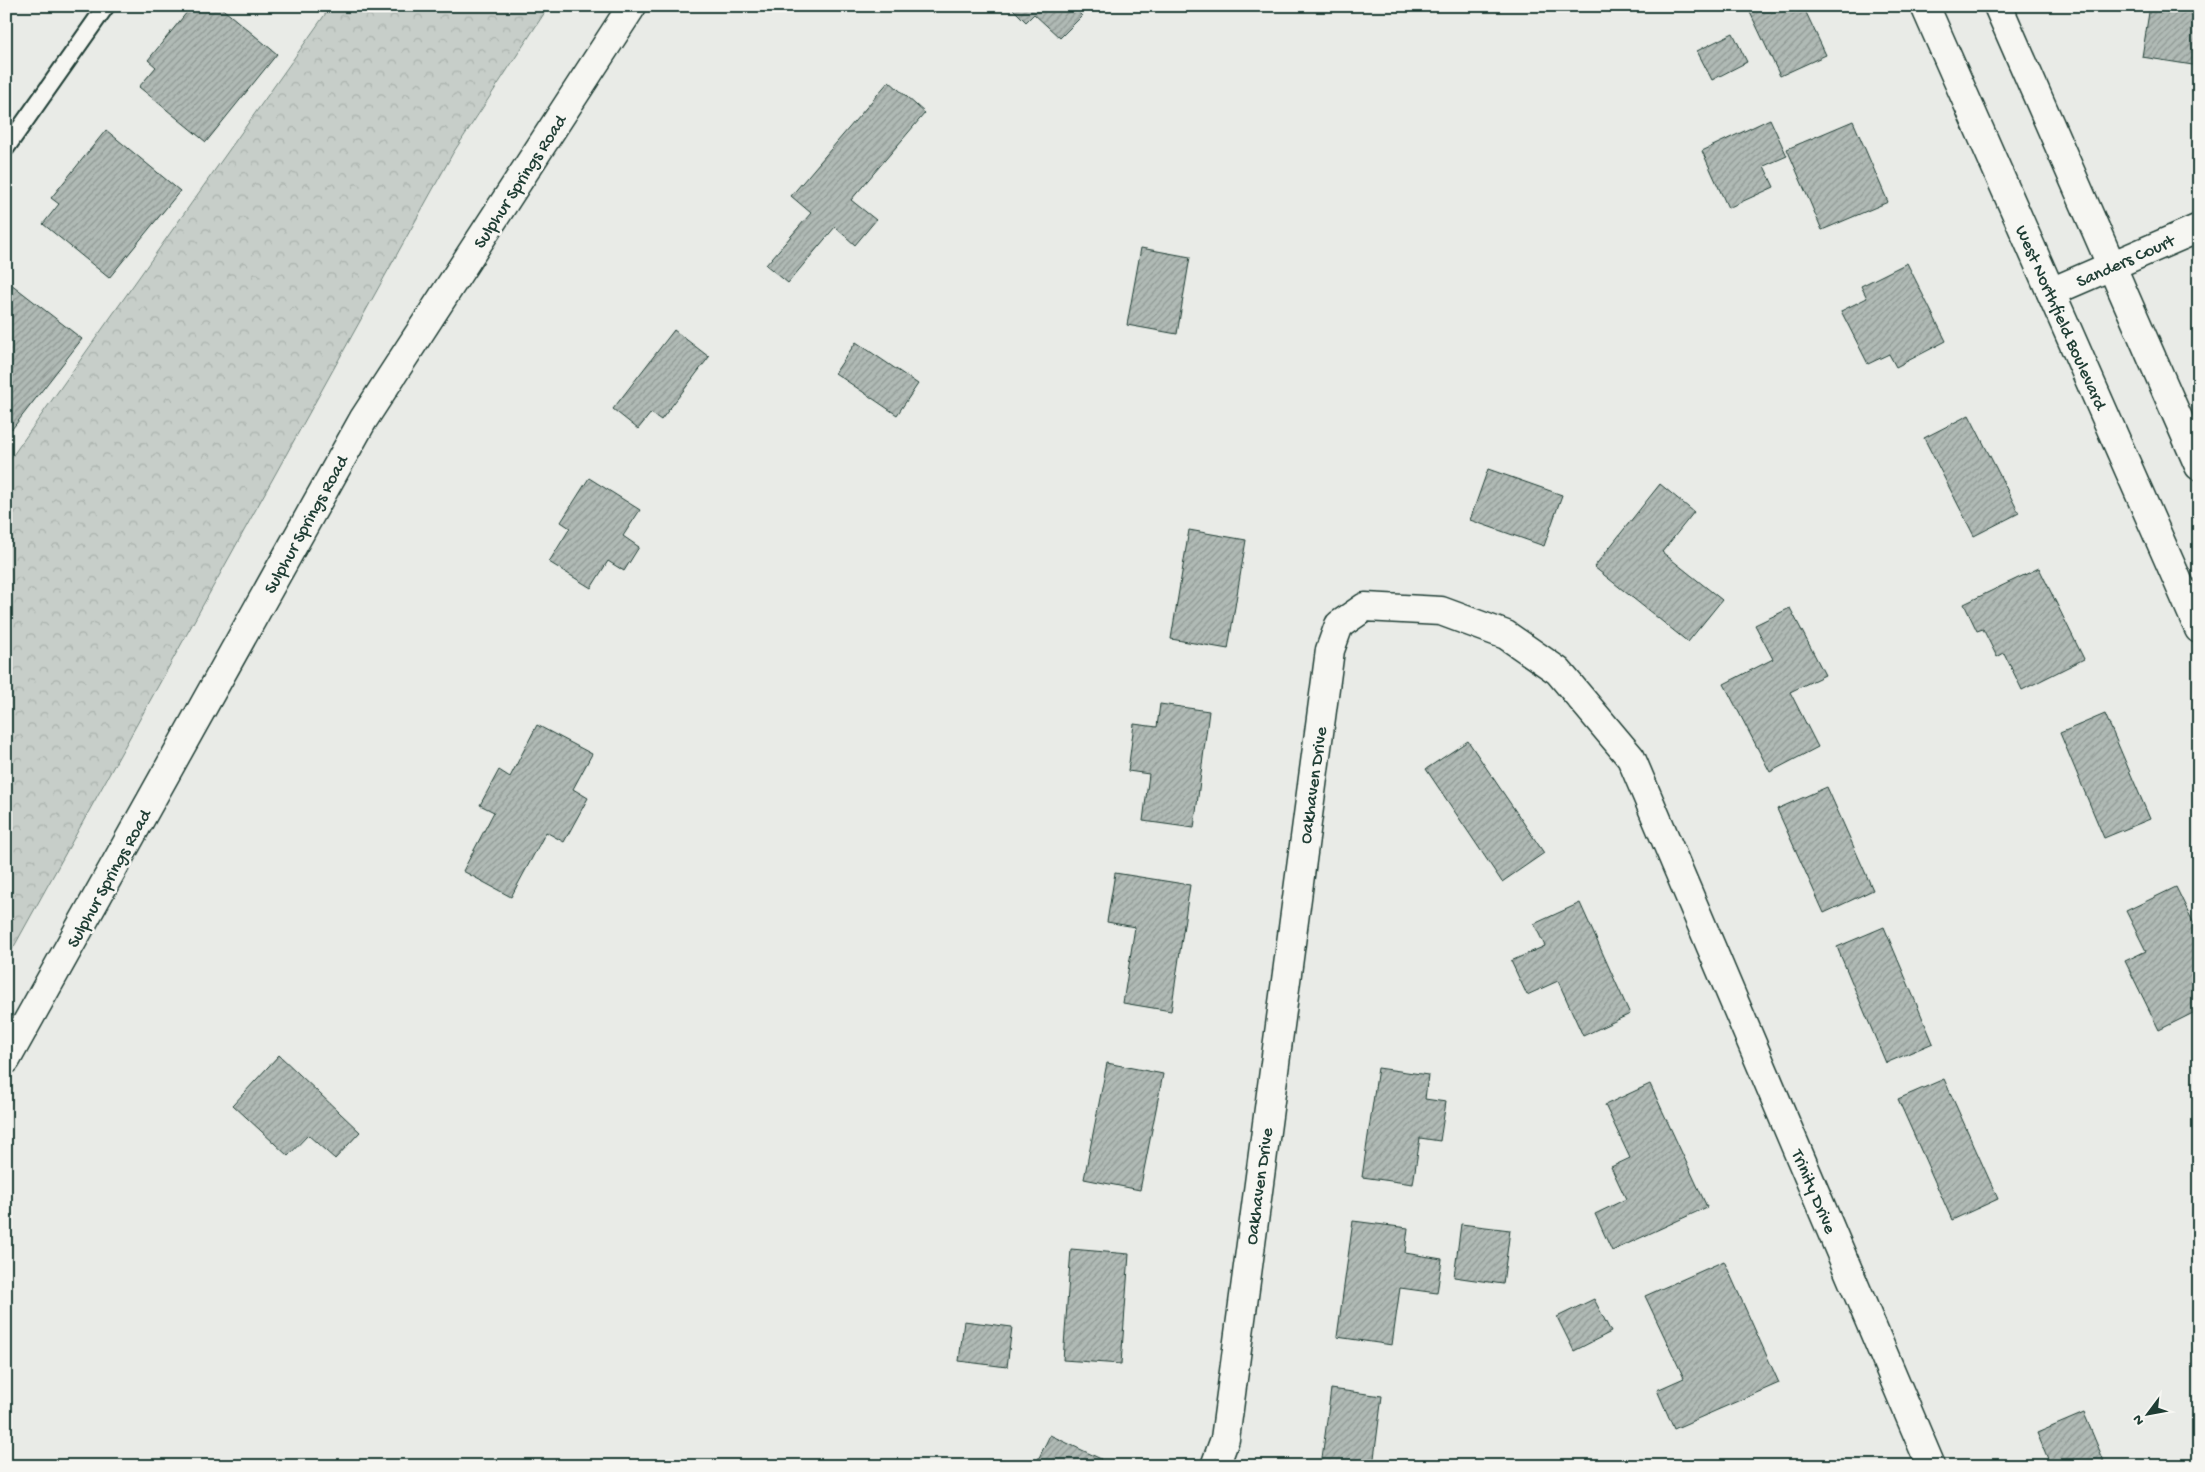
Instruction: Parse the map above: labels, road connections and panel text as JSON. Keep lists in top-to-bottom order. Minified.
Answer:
{"streets":{"street":["Sulphur Springs Road","Sanders Court","West Northfield Boulevard","Oakhaven Drive","Trinity Drive"]},"crossings":[["Sanders Court","West Northfield Boulevard"],["Oakhaven Drive","Trinity Drive"]],"north":"bottom left"}
